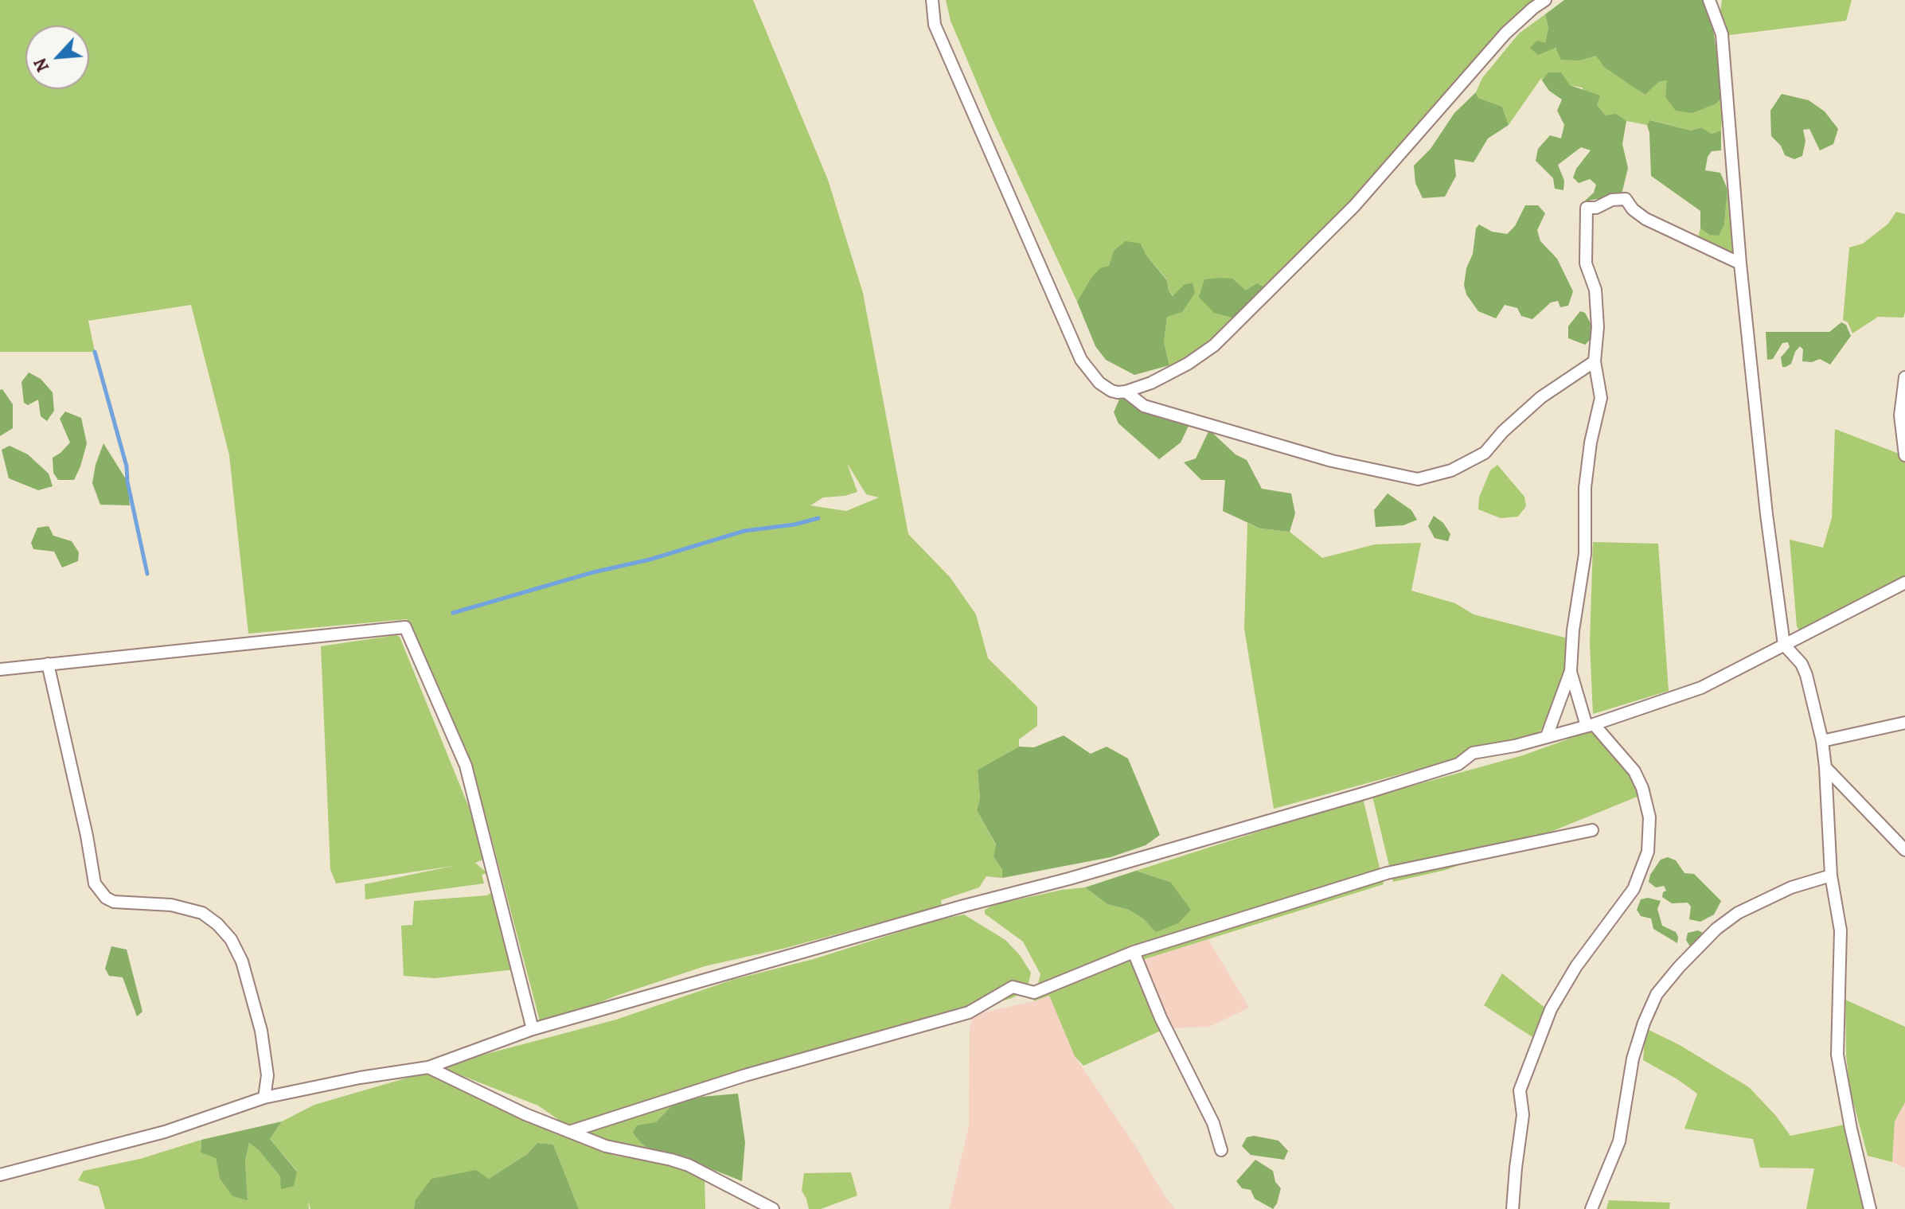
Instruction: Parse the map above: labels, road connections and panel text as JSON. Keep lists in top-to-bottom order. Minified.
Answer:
{"north":"bottom left"}
